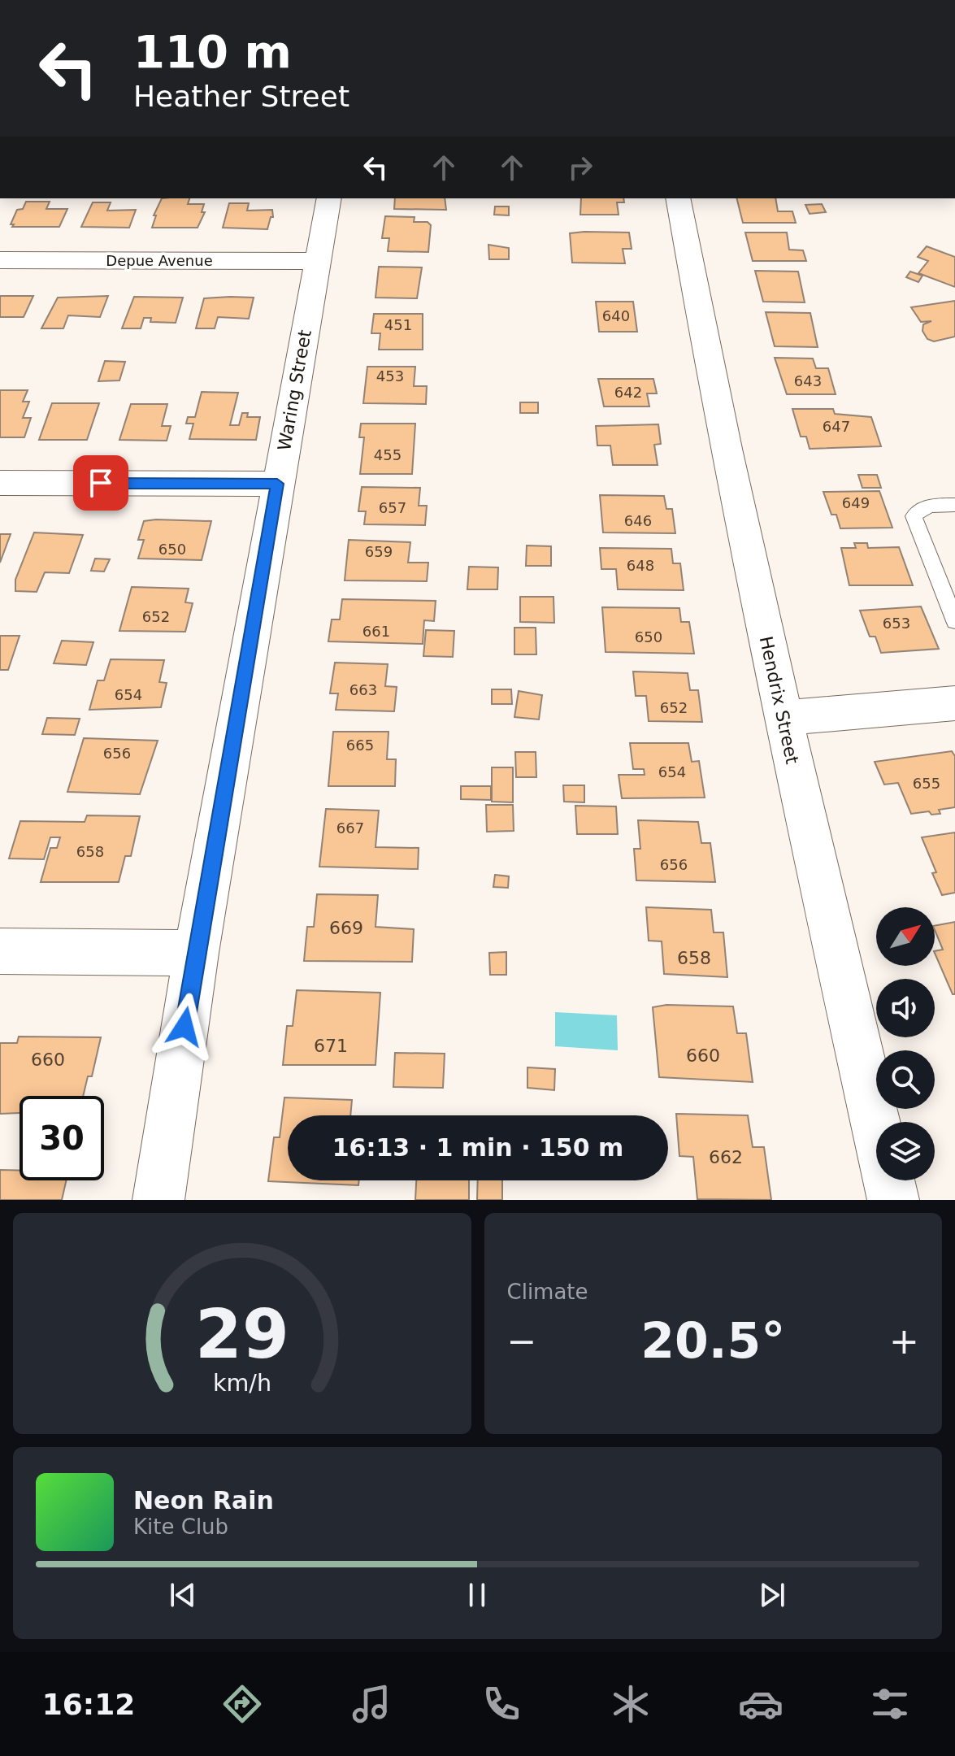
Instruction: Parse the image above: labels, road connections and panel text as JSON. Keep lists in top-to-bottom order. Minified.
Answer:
{"streets":{"street":["Depue Avenue","Waring Street","Hendrix Street"]},"crossings":[["Depue Avenue","Waring Street"]],"house_numbers":["640","451","453","643","642","647","455","649","657","646","650","659","648","652","653","661","650","663","654","652","665","656","654","655","667","658","656","669","658","671","660","660","662"],"north":"top right","page":{"turn":["110 m","Heather Street"],"limit":"30","trip":"16:13 · 1 min · 150 m","tile":"Climate","heat":["−","20.5°","+"],"song":["Neon Rain","Kite Club"],"tabs":"16:12","gauge":["29","km/h"]}}
